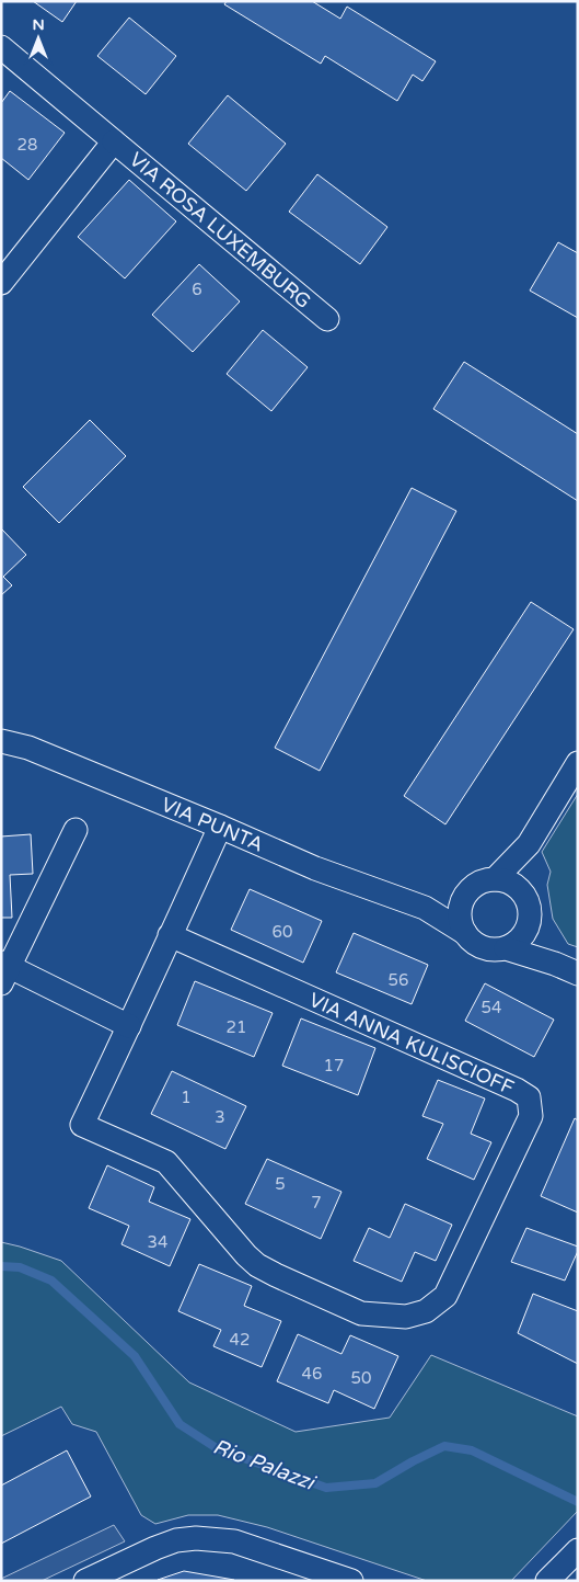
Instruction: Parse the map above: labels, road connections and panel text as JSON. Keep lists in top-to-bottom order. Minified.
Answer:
{"streets":{"street":["VIA ROSA LUXEMBURG","VIA PUNTA","VIA ANNA KULISCIOFF"]},"crossings":[["VIA PUNTA","VIA ANNA KULISCIOFF"]],"water":["Rio Palazzi"],"house_numbers":["28","6","60","56","54","21","17","1","3","5","7","34","42","46","50"],"north":"top"}
